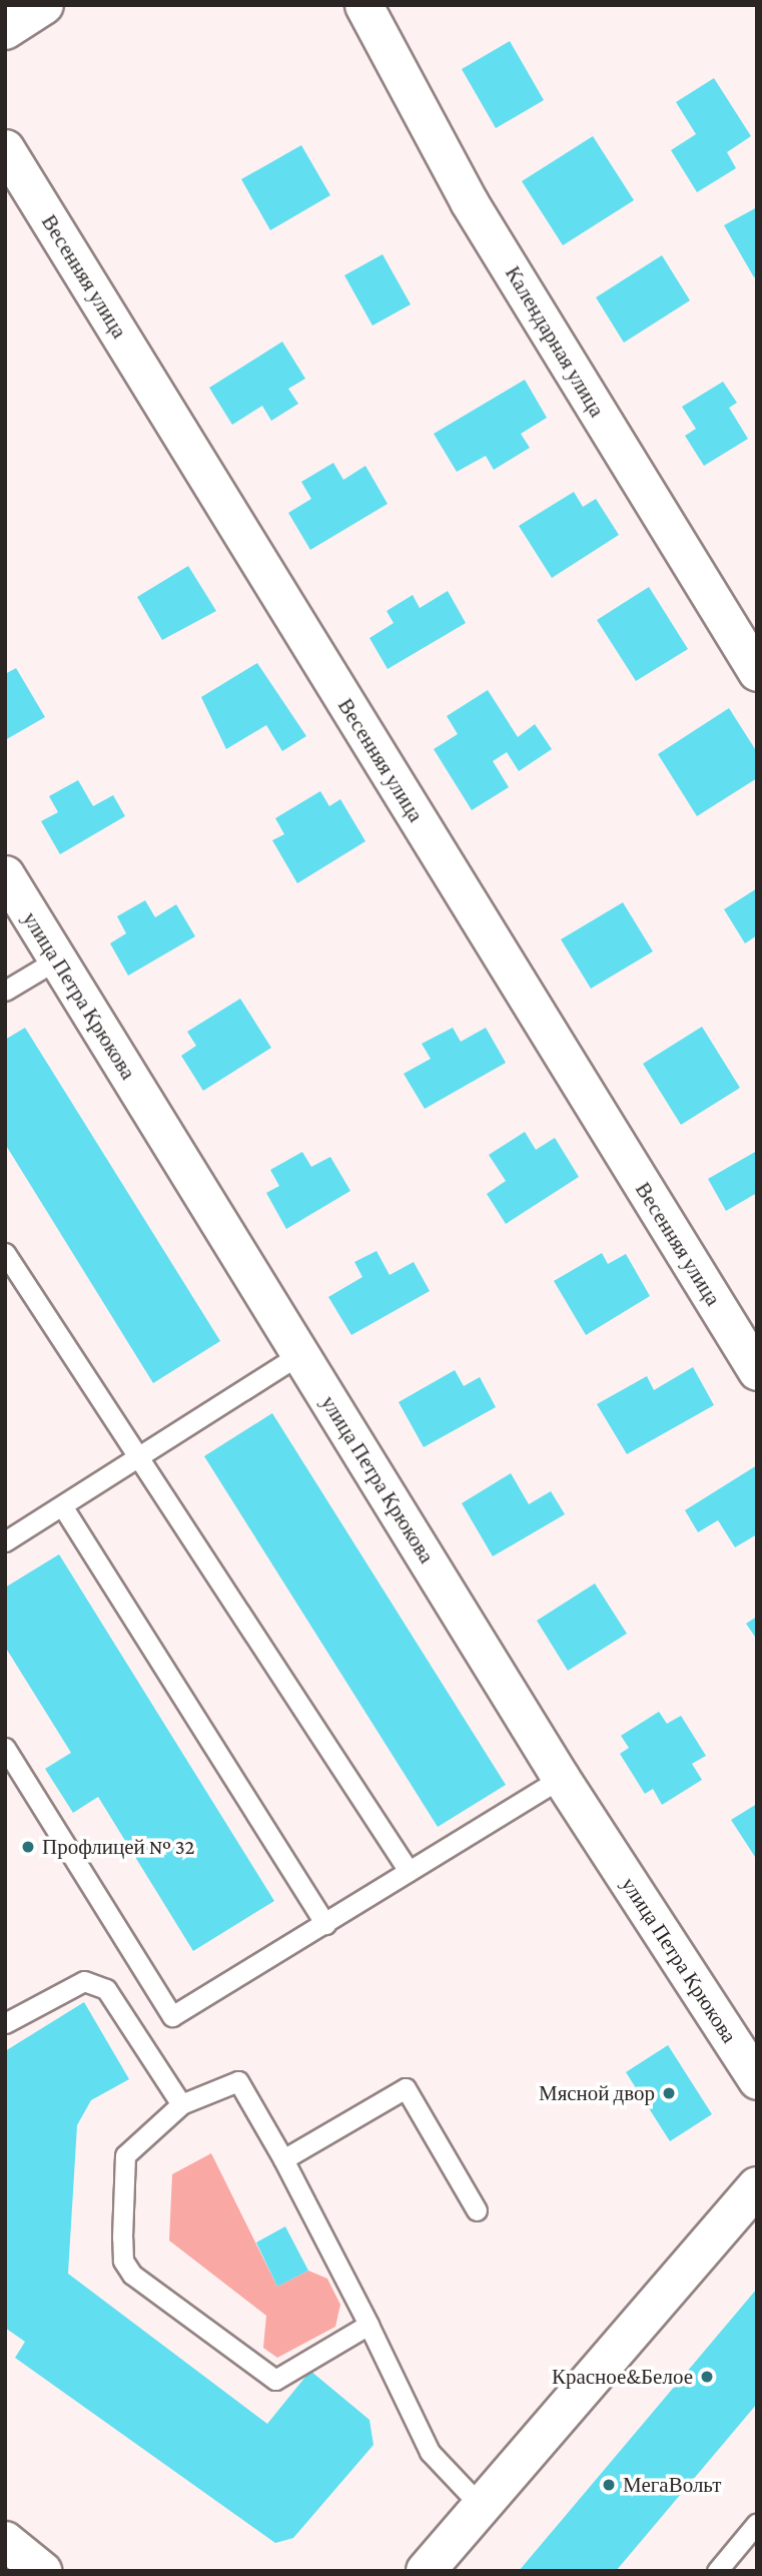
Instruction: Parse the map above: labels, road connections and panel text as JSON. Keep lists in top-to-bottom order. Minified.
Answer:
{"streets":{"street":["Весенняя улица","Календарная улица","улица Петра Крюкова"]},"places":["Профлицей № 32","Мясной двор","Красное&Белое","МегаВольт"]}
